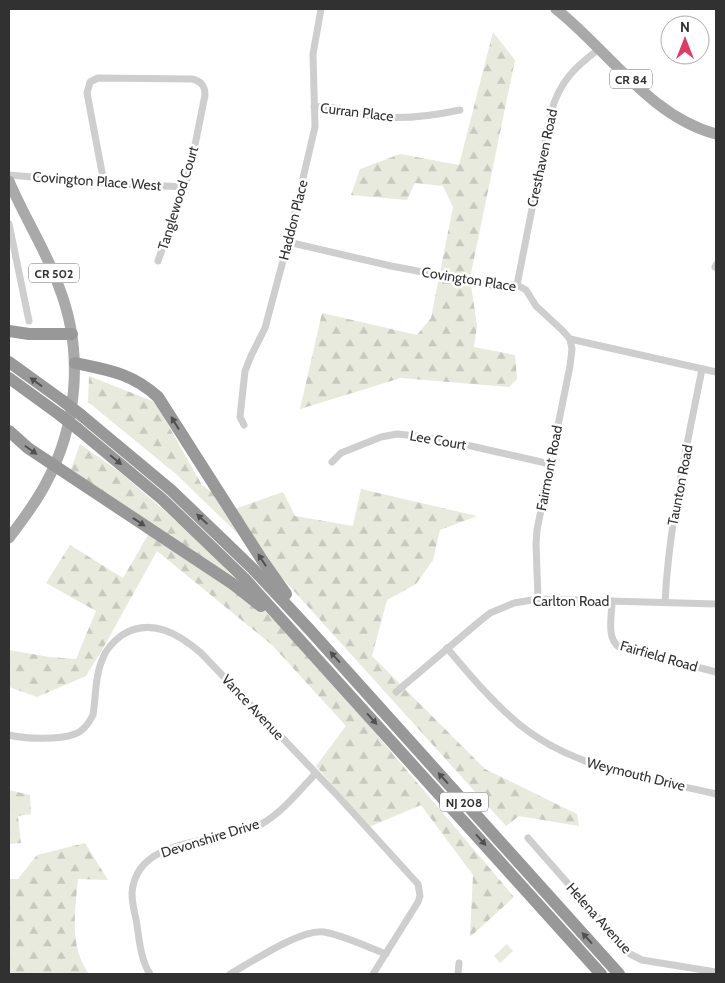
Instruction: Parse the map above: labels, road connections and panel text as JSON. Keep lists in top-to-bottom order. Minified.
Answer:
{"streets":{"highway":["NJ 208"],"main road":["CR 84","CR 502"],"street":["Curran Place","Cresthaven Road","Covington Place West","Tanglewood Court","Haddon Place","Covington Place","Lee Court","Fairmont Road","Taunton Road","Carlton Road","Fairfield Road","Vance Avenue","Weymouth Drive","Devonshire Drive","Helena Avenue"]},"crossings":[["CR 84","Cresthaven Road"],["Curran Place","Haddon Place"],["Cresthaven Road","Covington Place"],["Covington Place West","Tanglewood Court"],["Haddon Place","Covington Place"],["Covington Place","Fairmont Road"],["Lee Court","Fairmont Road"],["Fairmont Road","Carlton Road"],["Taunton Road","Carlton Road"],["Carlton Road","Fairfield Road"],["Carlton Road","Weymouth Drive"],["Vance Avenue","Devonshire Drive"]],"north":"top"}
